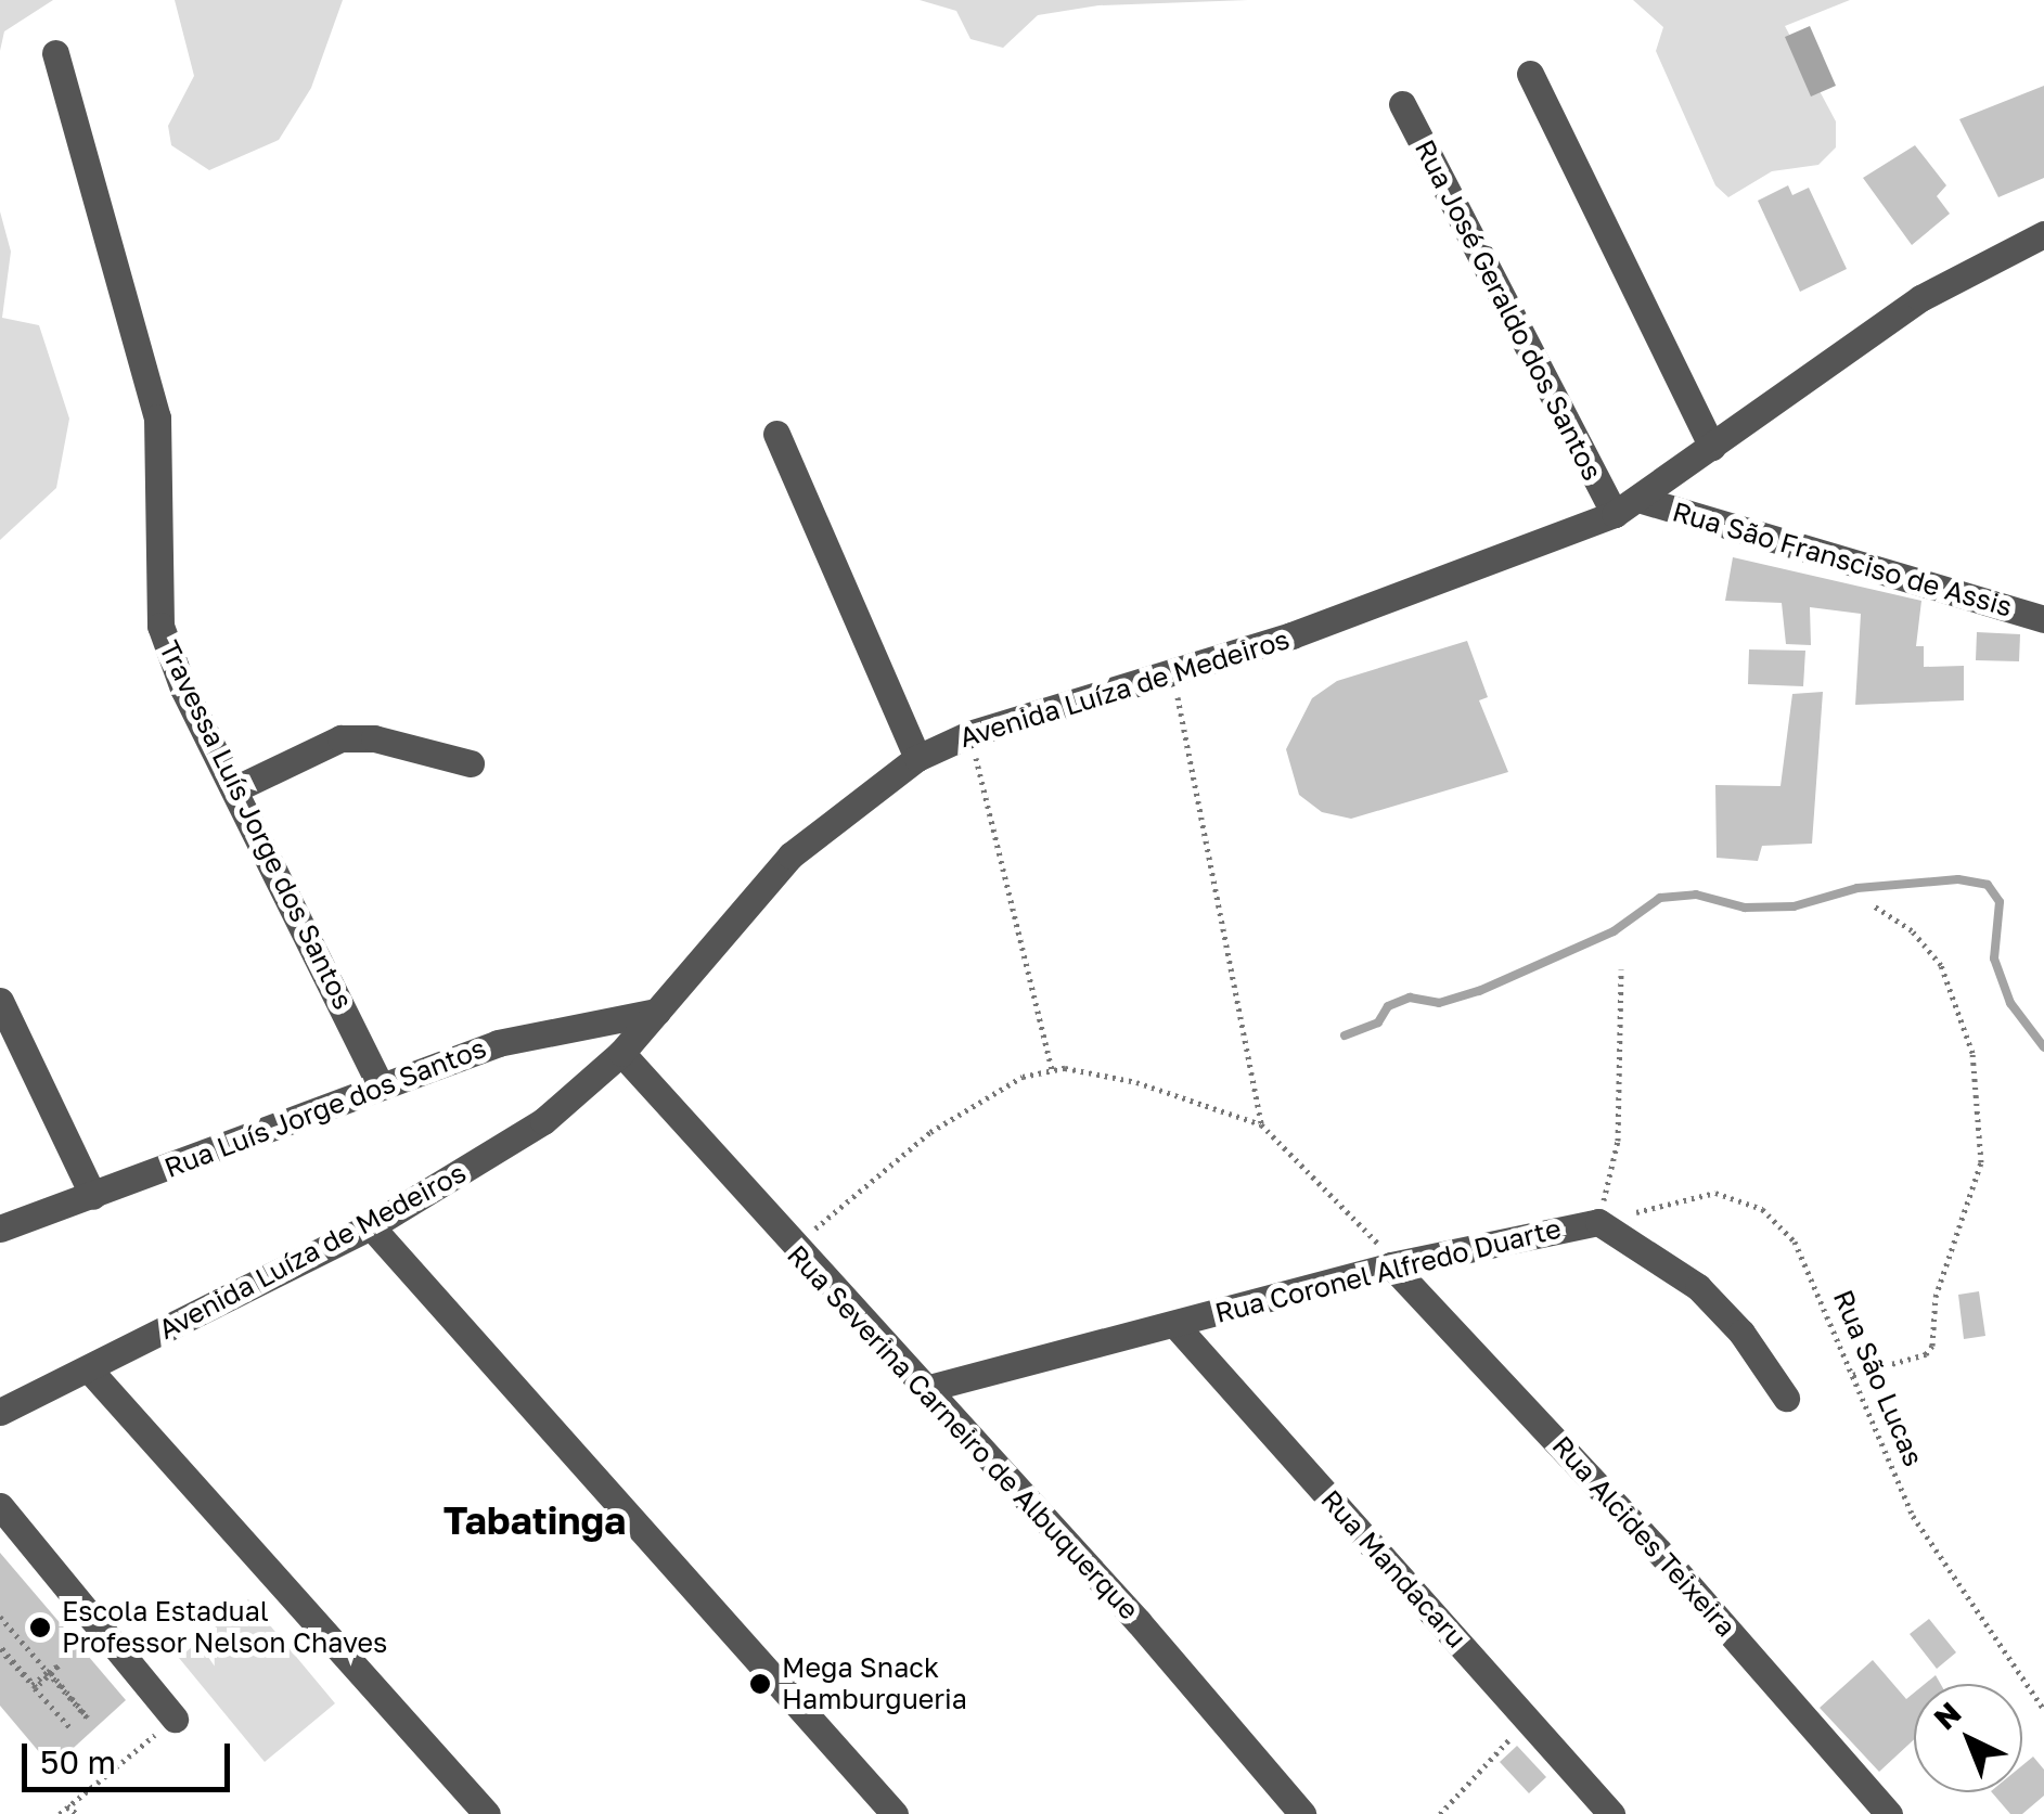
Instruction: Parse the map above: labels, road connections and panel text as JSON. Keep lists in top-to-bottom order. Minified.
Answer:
{"streets":{"street":["Rua José Geraldo dos Santos","Rua São Fransciso de Assis","Avenida Luíza de Medeiros","Travessa Luís Jorge dos Santos","Rua Luís Jorge dos Santos","Rua Coronel Alfredo Duarte","Rua Severina Carneiro de Albuquerque","Rua Alcides Teixeira","Rua Mandacaru"],"path":["Rua São Lucas"]},"crossings":[["Rua José Geraldo dos Santos","Avenida Luíza de Medeiros"],["Rua São Fransciso de Assis","Avenida Luíza de Medeiros"],["Avenida Luíza de Medeiros","Rua Luís Jorge dos Santos"],["Avenida Luíza de Medeiros","Rua Severina Carneiro de Albuquerque"],["Travessa Luís Jorge dos Santos","Rua Luís Jorge dos Santos"],["Rua Coronel Alfredo Duarte","Rua São Lucas"],["Rua Coronel Alfredo Duarte","Rua Severina Carneiro de Albuquerque"],["Rua Coronel Alfredo Duarte","Rua Alcides Teixeira"],["Rua Coronel Alfredo Duarte","Rua Mandacaru"]],"districts":["Tabatinga"],"places":["Escola Estadual Professor Nelson Chaves","Mega Snack Hamburgueria"],"scale_bar":"50 m","north":"top left"}
